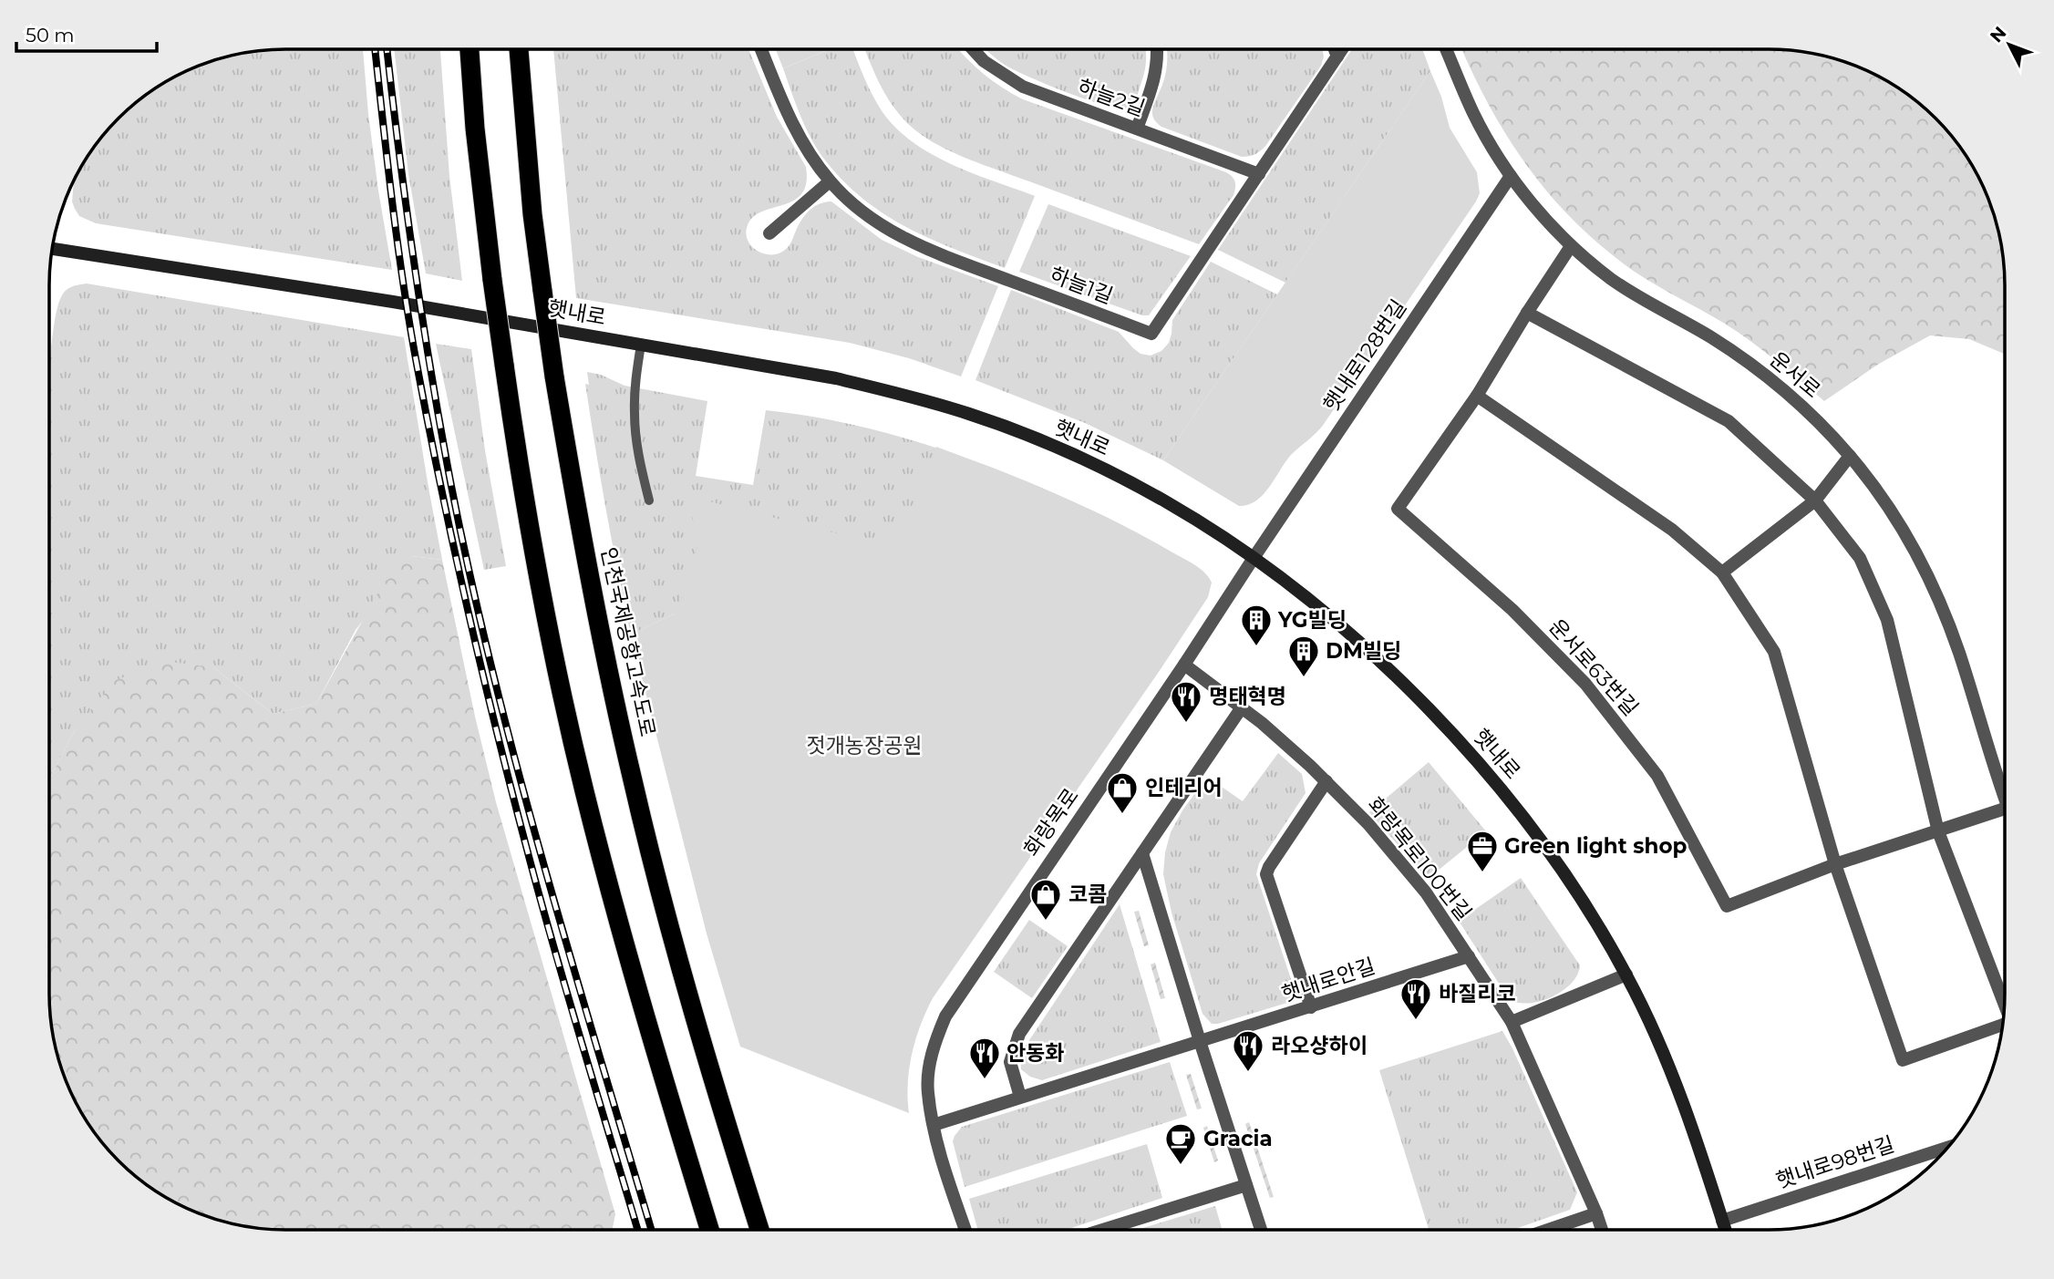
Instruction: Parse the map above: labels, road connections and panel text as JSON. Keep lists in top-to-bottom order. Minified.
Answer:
{"streets":{"highway":["인천국제공항고속도로"],"main road":["햇내로"],"street":["하늘2길","하늘1길","햇내로128번길","운서로","운서로63번길","화랑목로","화랑목로100번길","햇내로안길","햇내로98번길"]},"crossings":[["하늘2길","하늘1길"],["햇내로","햇내로128번길"],["햇내로","화랑목로"],["햇내로","햇내로98번길"],["햇내로128번길","운서로"],["햇내로128번길","화랑목로"],["운서로","운서로63번길"],["화랑목로","화랑목로100번길"],["화랑목로100번길","햇내로안길"]],"parks":["젓개농장공원"],"places":{"building":["YG빌딩","DM빌딩"],"restaurant":["명태혁명","바질리코","라오샹하이","안동화"],"shop":["인테리어","코콤"],"office":["Green light shop"],"cafe":["Gracia"]},"scale_bar":"50 m","north":"top left"}
